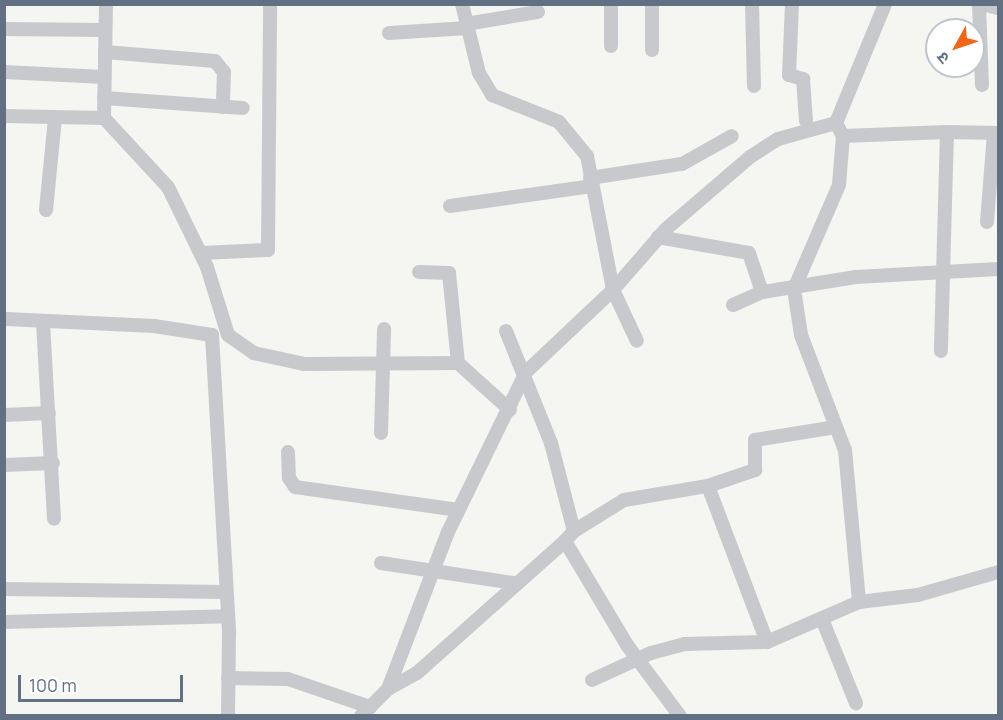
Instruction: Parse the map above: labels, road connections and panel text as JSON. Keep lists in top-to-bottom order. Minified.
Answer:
{"scale_bar":"100 m","north":"bottom left"}
